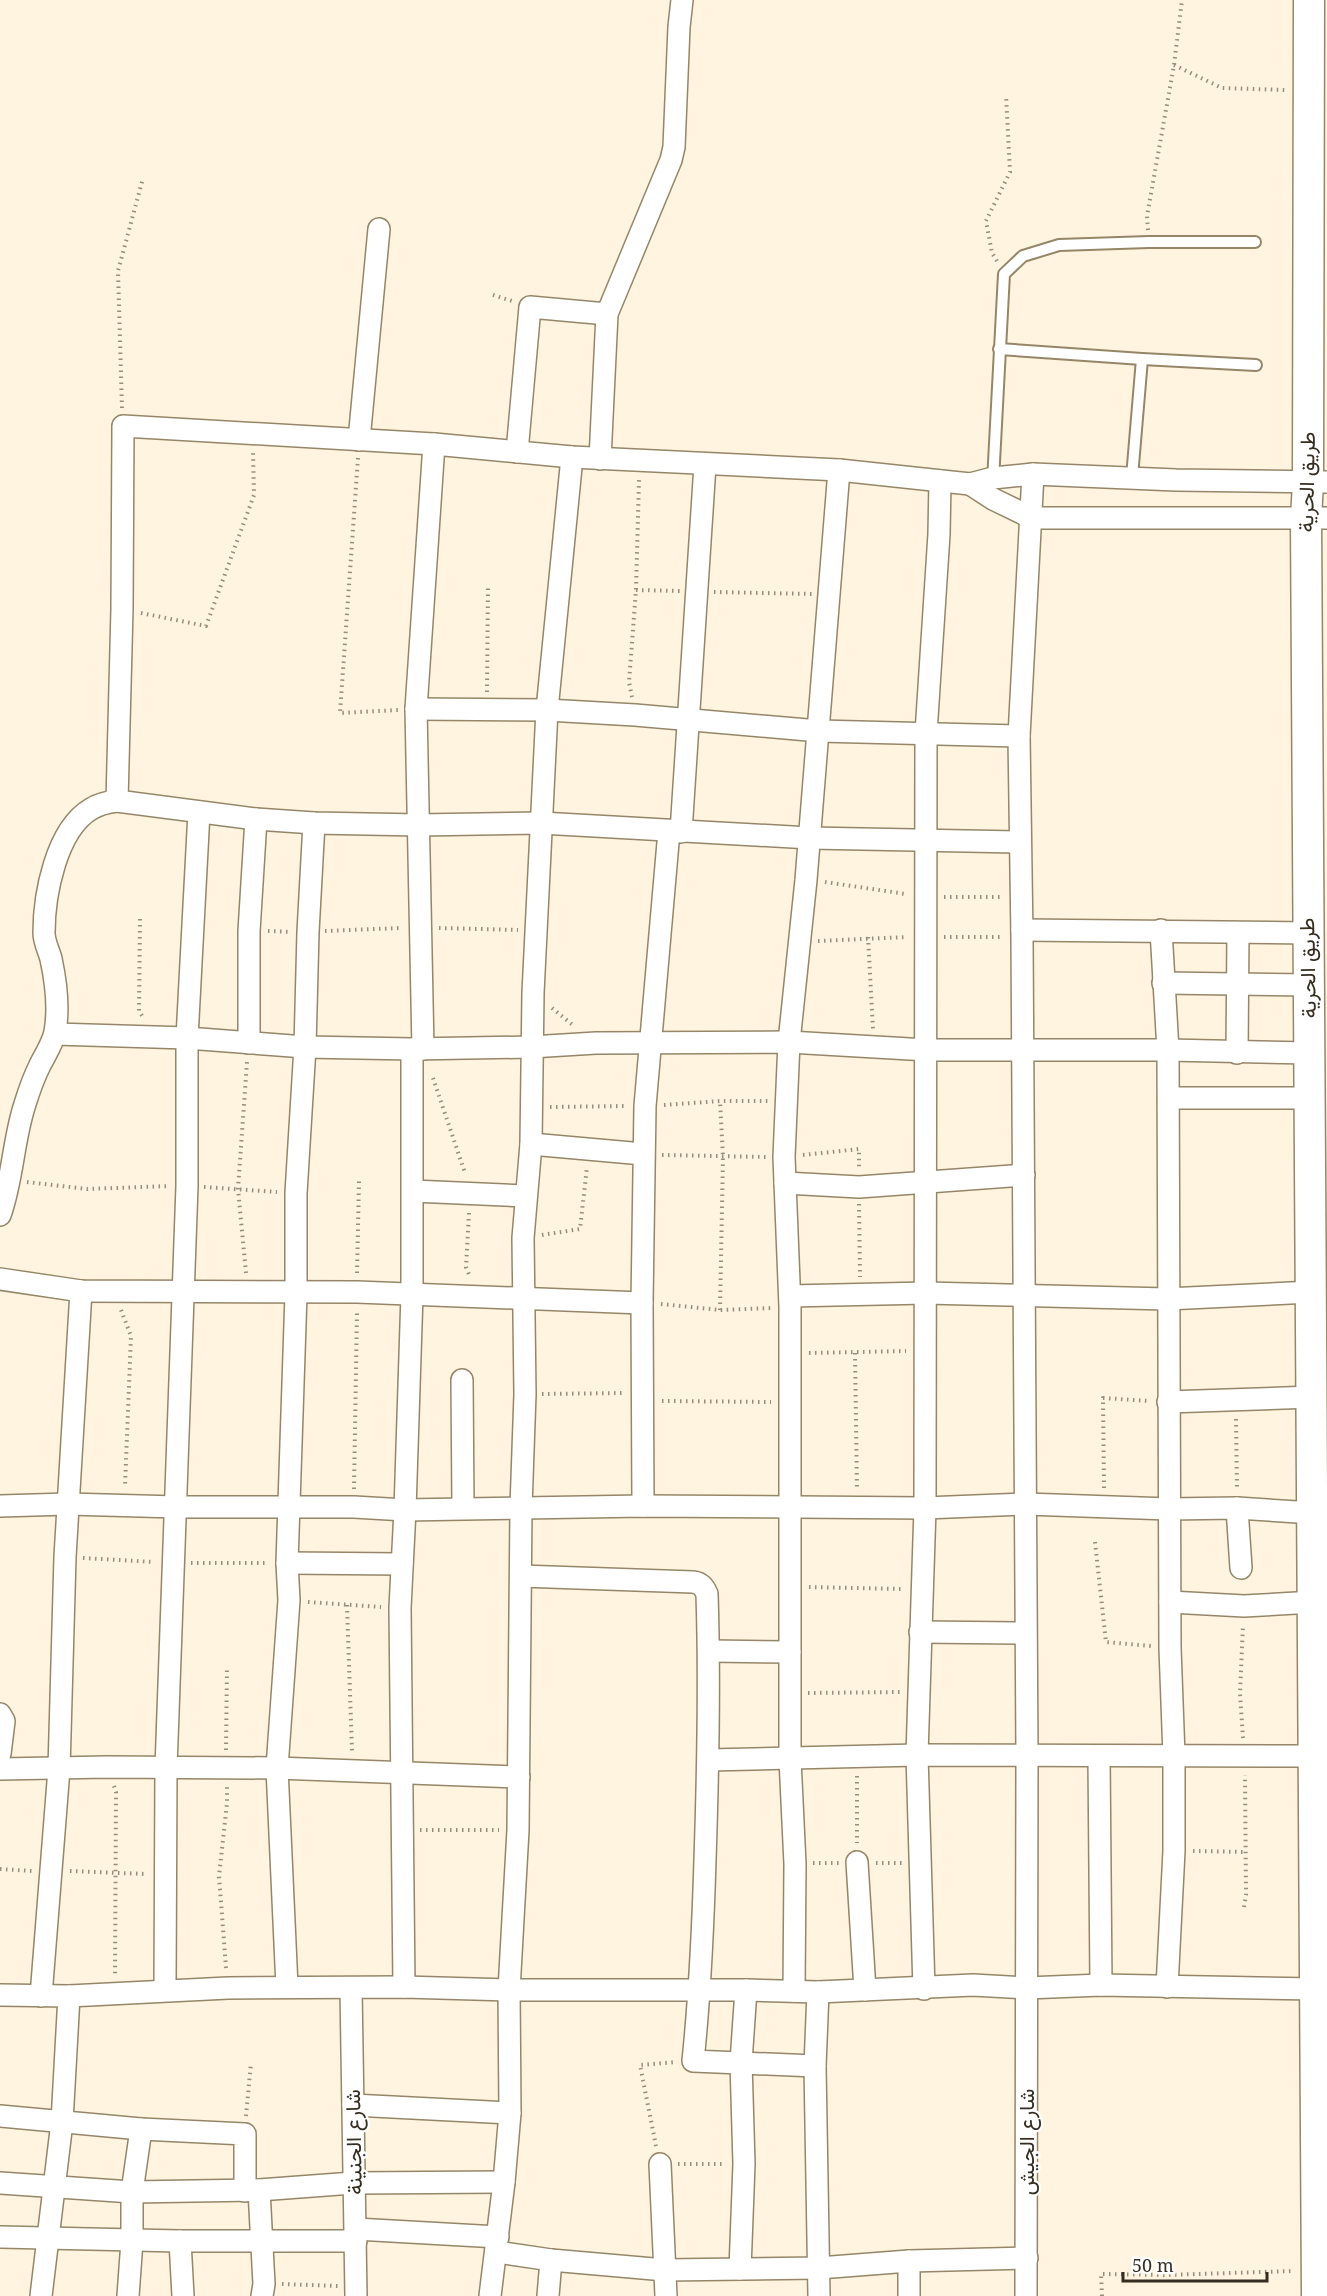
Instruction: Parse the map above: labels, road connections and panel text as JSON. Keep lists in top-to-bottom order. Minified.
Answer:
{"streets":{"main road":["طريق الحرية"],"street":["شارع الجنينة","شارع الجيش"]},"scale_bar":"50 m"}
